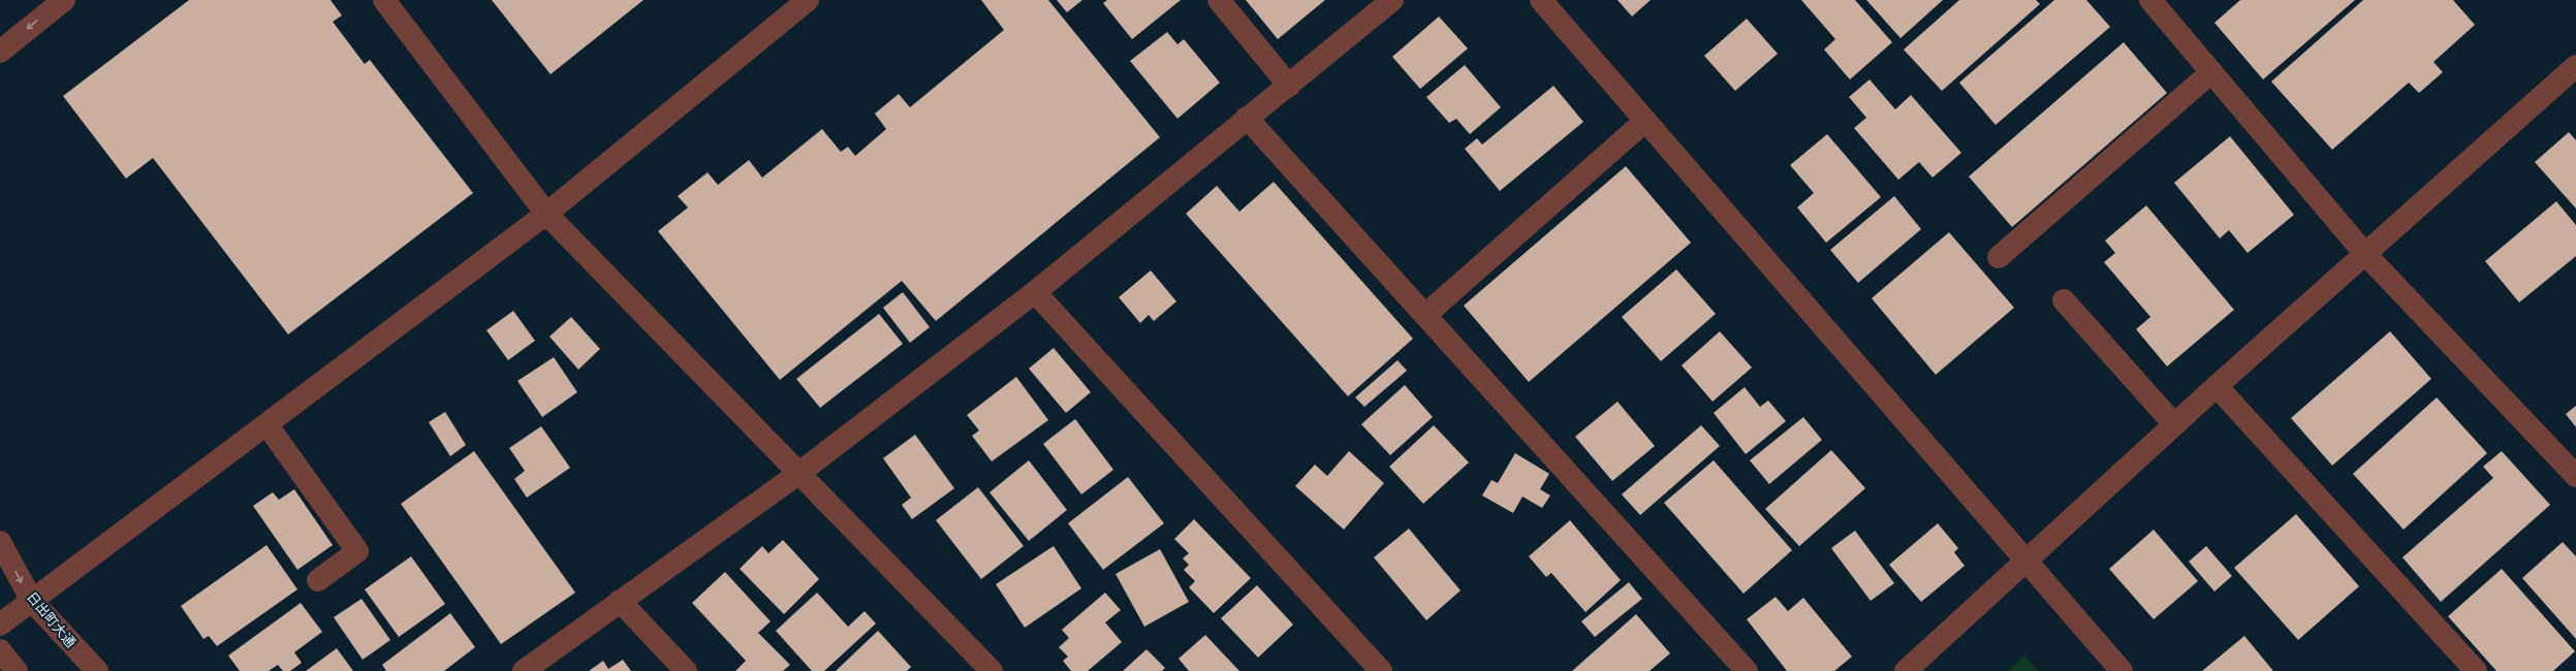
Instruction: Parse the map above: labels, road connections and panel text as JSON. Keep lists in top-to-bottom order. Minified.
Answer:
{"streets":{"street":["日出町大通"]},"one_way":["日出町大通"]}
